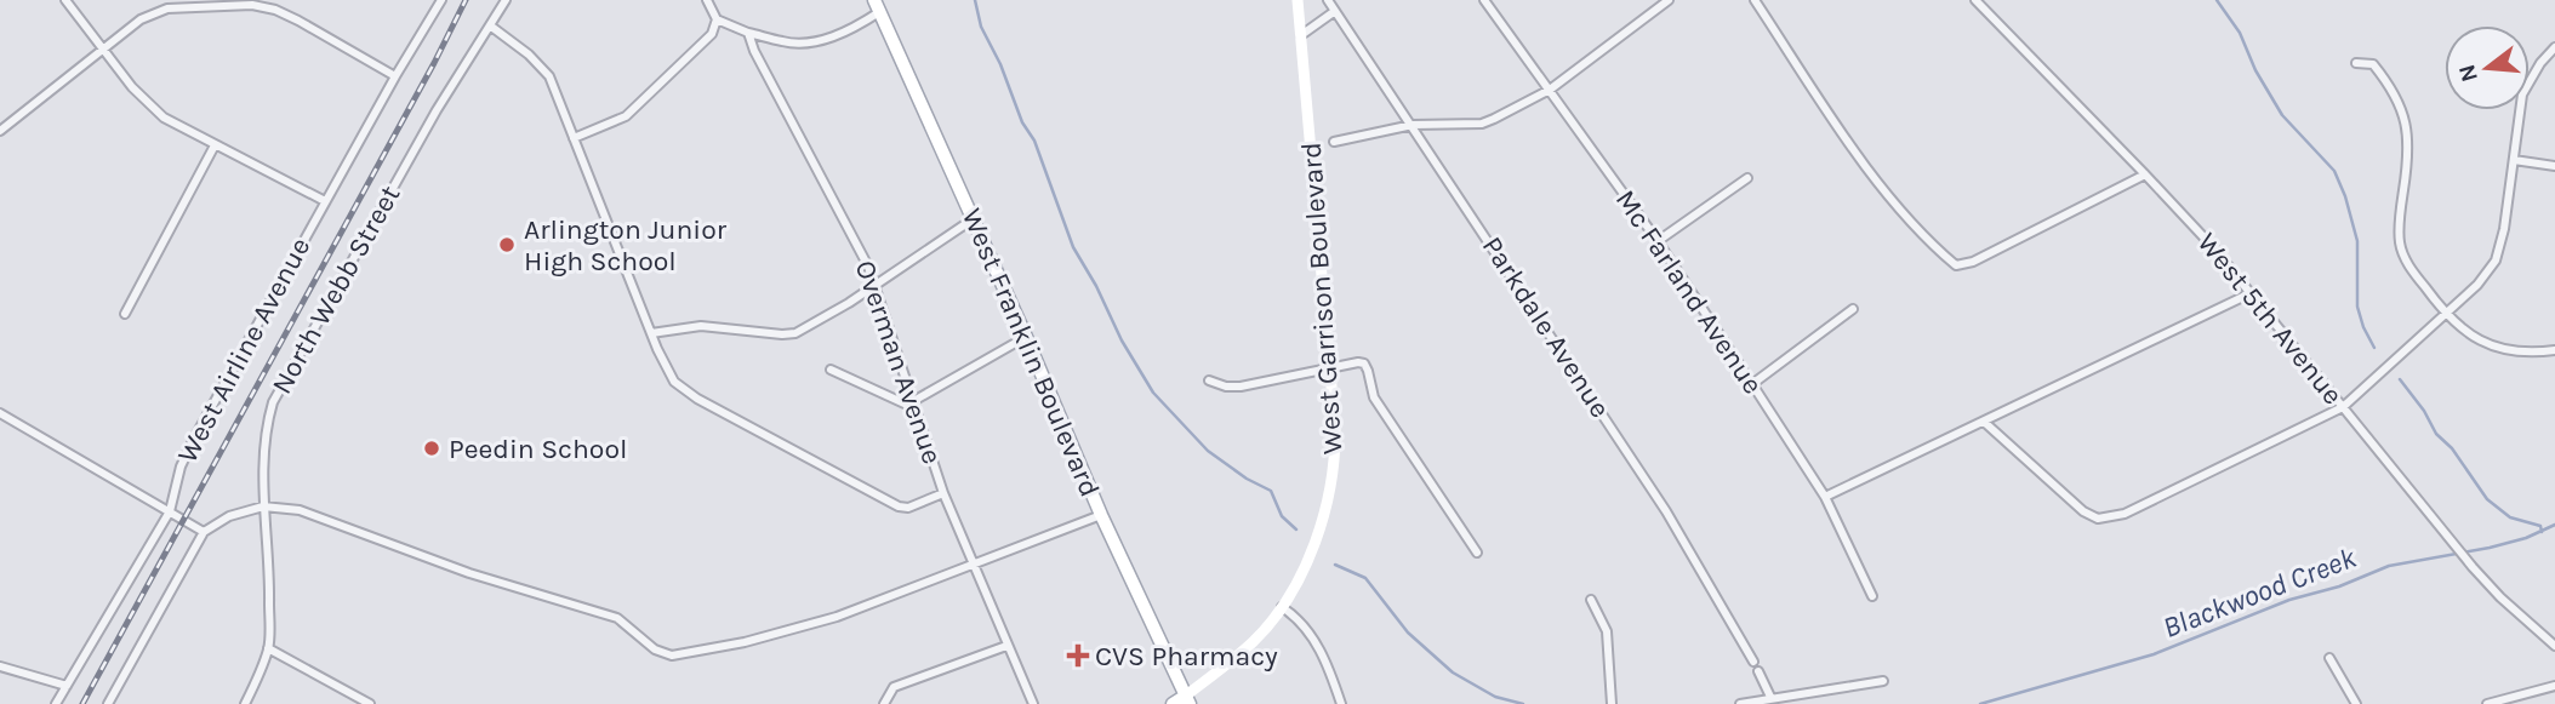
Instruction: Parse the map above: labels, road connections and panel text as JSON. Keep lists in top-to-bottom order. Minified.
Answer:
{"streets":{"main road":["West Garrison Boulevard","West Franklin Boulevard"],"street":["North Webb Street","Mc Farland Avenue","West 5th Avenue","Parkdale Avenue","West Airline Avenue","Overman Avenue"]},"crossings":[["West Garrison Boulevard","West Franklin Boulevard"]],"water":["Blackwood Creek"],"places":{"other":["Arlington Junior High School","Peedin School"],"health":["CVS Pharmacy"]},"north":"left"}
